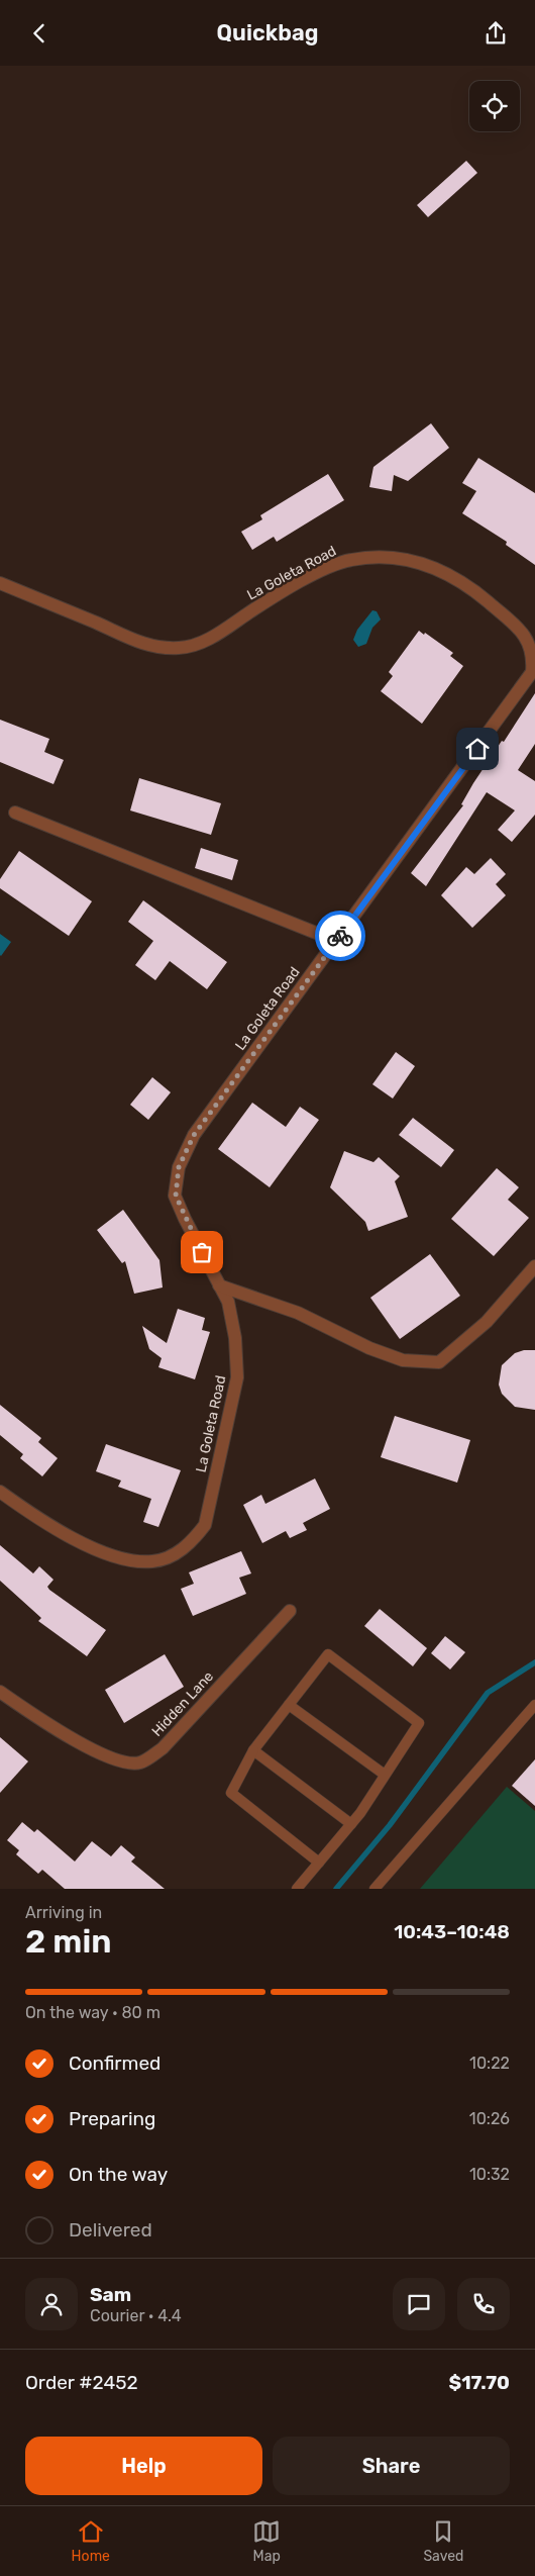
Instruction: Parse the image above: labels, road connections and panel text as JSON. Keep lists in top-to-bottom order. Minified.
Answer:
{"streets":{"street":["La Goleta Road","Hidden Lane"]},"page":{"header":"Quickbag","heading":["2 min","Arriving in","10:43–10:48"],"panel":["Sam","Courier · 4.4","Order #2452","$17.70"],"bar":"On the way · 80 m","list":[["Confirmed","10:22"],["Preparing","10:26"],["On the way","10:32"],"Delivered"],"buttons":["Help","Share"],"tabs":["Home","Map","Saved"]}}
